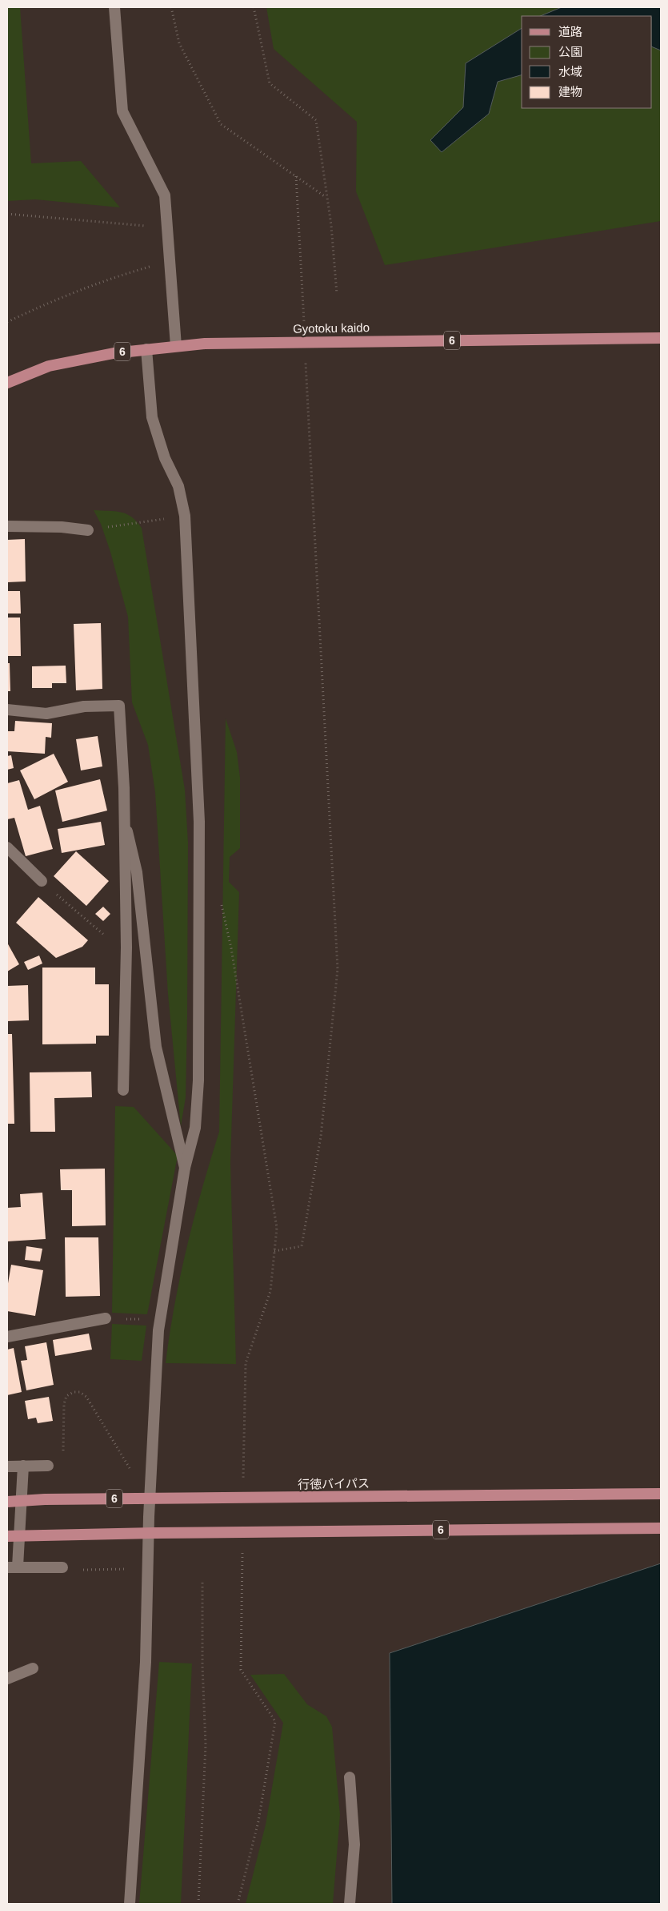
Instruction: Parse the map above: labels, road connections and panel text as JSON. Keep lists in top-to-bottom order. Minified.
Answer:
{"streets":{"main road":["Gyotoku kaido","6","行徳バイパス"]},"legend":["道路","公園","水域","建物"]}
